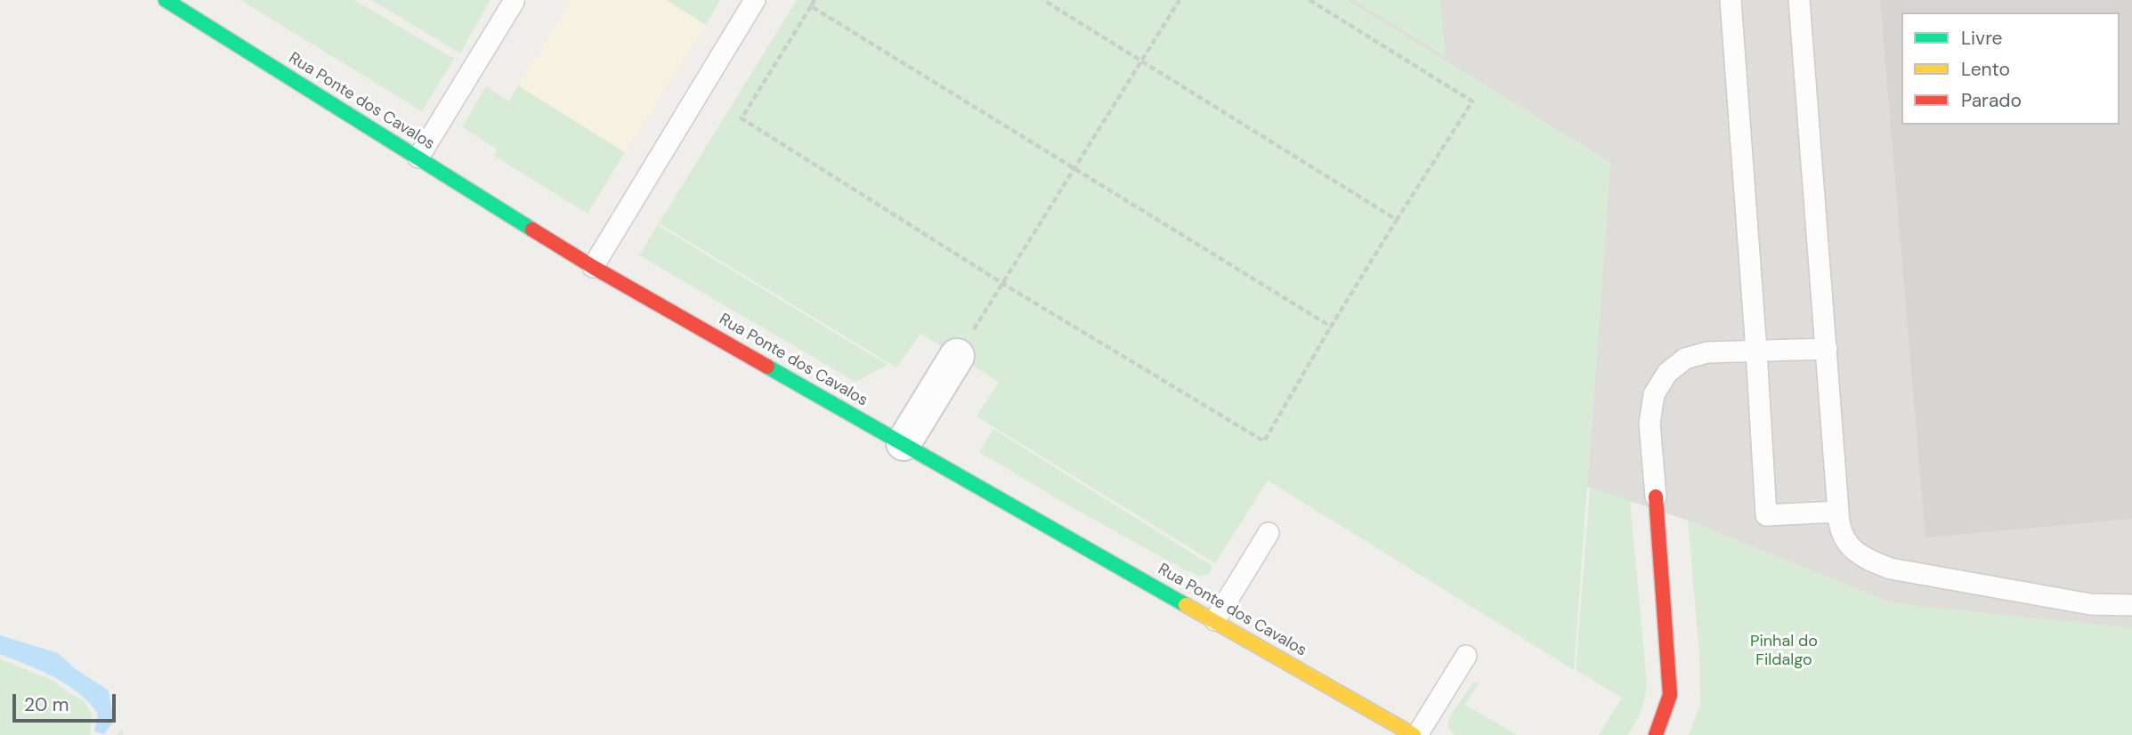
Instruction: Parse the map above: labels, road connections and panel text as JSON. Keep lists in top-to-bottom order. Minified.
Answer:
{"streets":{"street":["Rua Ponte dos Cavalos"]},"parks":["Pinhal do Fildalgo"],"legend":["Livre","Lento","Parado"],"scale_bar":"20 m"}
